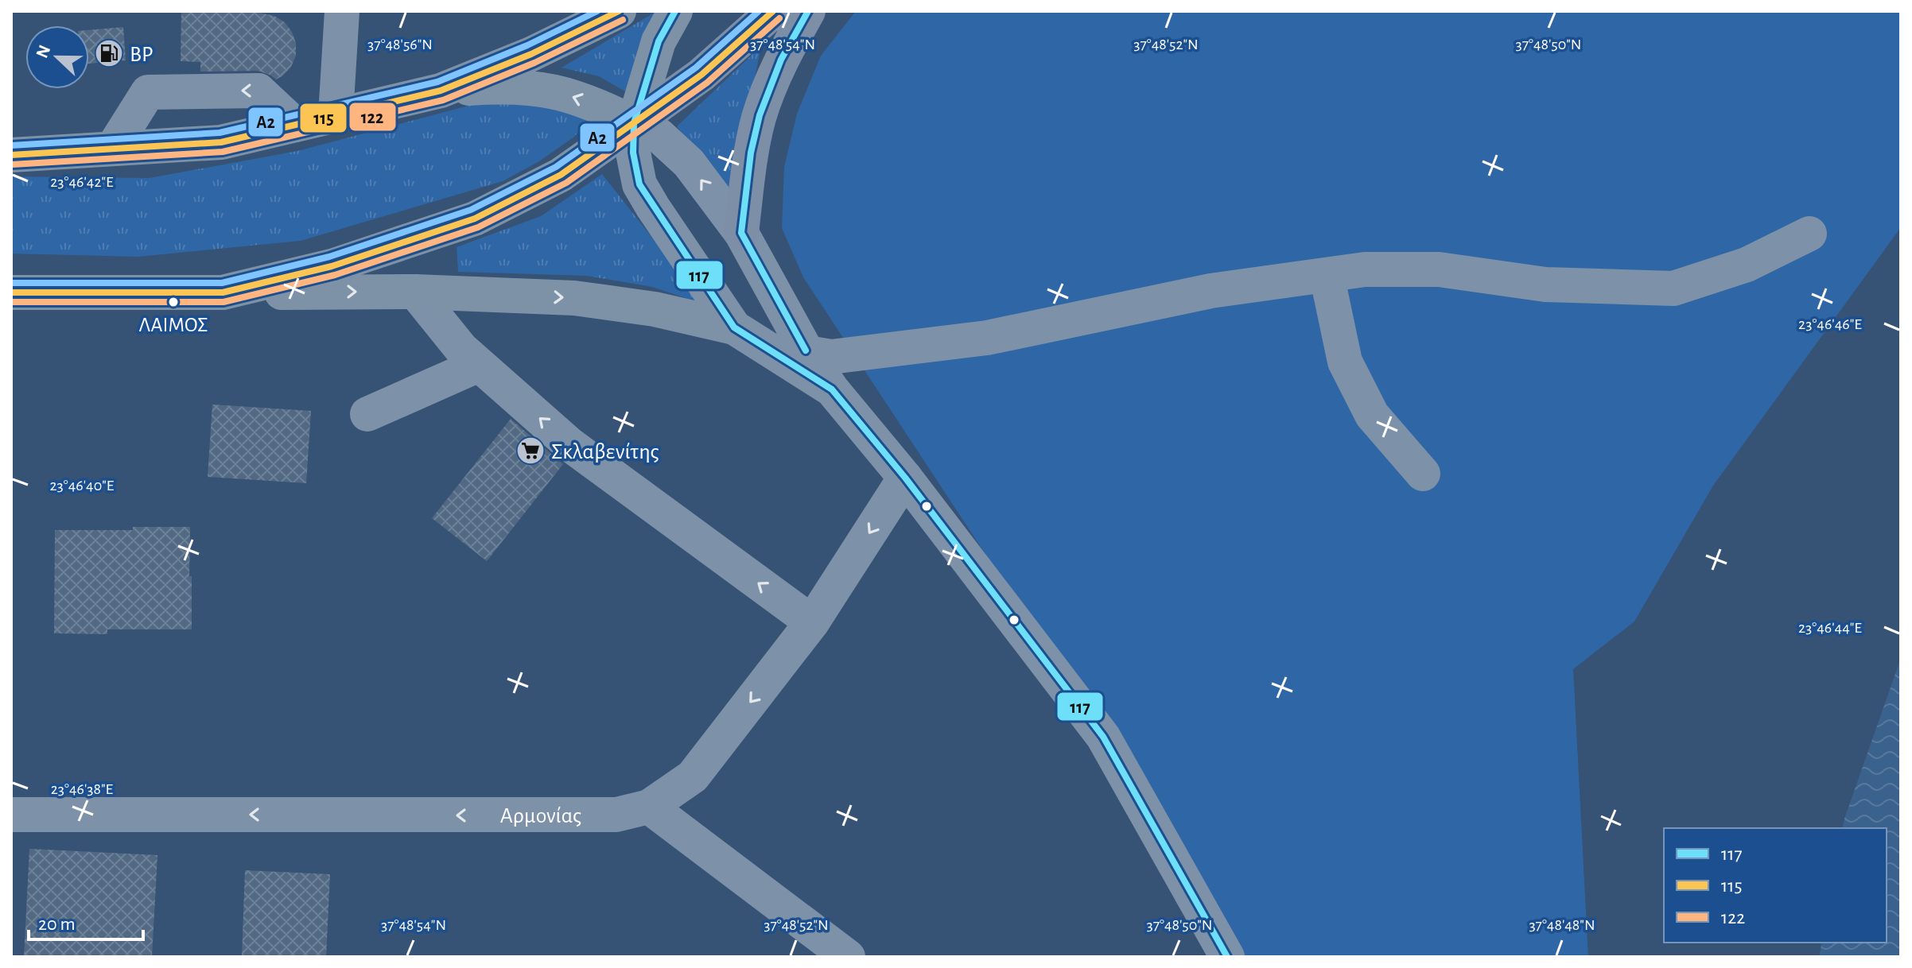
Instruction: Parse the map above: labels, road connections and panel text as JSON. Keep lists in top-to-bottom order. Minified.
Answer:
{"streets":{"street":["Αρμονίας"]},"one_way":["Αρμονίας"],"places":{"fuel station":["BP"],"other":["ΛΑΙΜΟΣ"],"supermarket":["Σκλαβενίτης"]},"lines":["transit line 117","transit line 115","transit line Α2","transit line 122"],"legend":["117","115","122"],"scale_bar":"20 m","north":"left","coordinates":["37°48'56\"N","37°48'54\"N","37°48'52\"N","37°48'50\"N","23°46'42\"E","23°46'46\"E","23°46'40\"E","23°46'44\"E","23°46'38\"E","37°48'48\"N"]}
